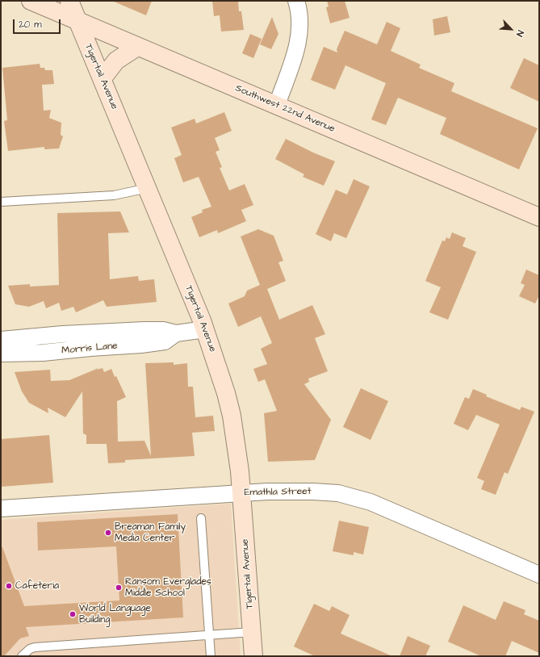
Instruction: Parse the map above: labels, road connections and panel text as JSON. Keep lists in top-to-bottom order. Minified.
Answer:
{"streets":{"street":["Tigertail Avenue","Southwest 22nd Avenue","Morris Lane","Emathla Street"]},"crossings":[["Tigertail Avenue","Southwest 22nd Avenue"],["Tigertail Avenue","Morris Lane"],["Tigertail Avenue","Emathla Street"]],"places":["Breaman Family Media Center","Cafeteria","Ransom Everglades Middle School","World Language Building"],"scale_bar":"20 m","north":"bottom right"}
